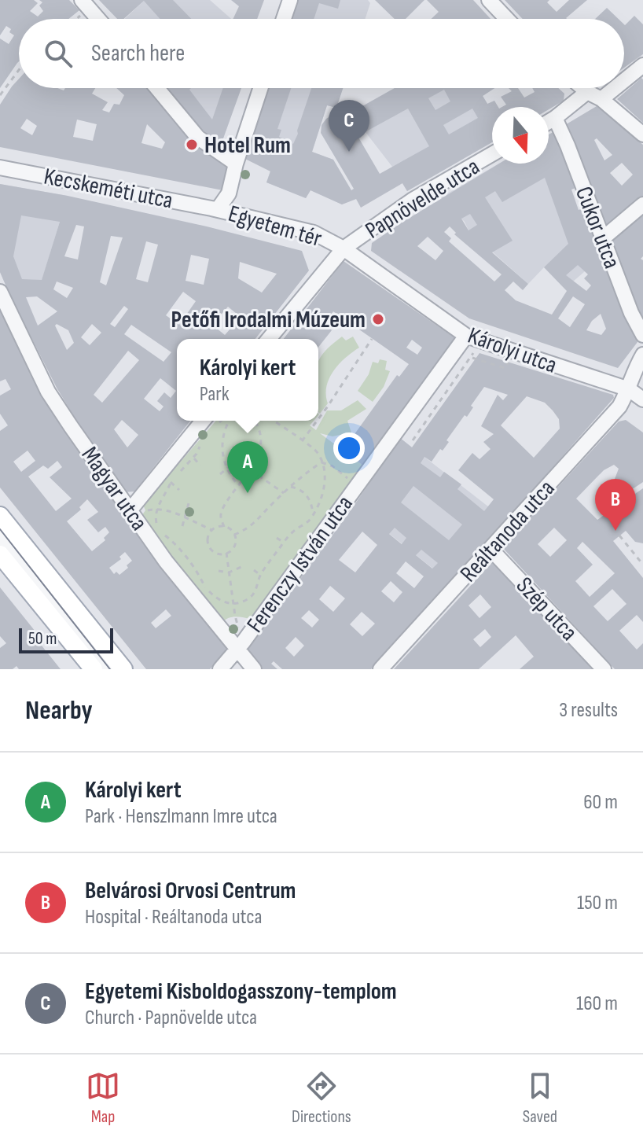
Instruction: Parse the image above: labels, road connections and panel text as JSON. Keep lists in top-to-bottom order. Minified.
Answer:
{"streets":{"street":["Kecskeméti utca","Papnövelde utca","Egyetem tér","Cukor utca","Károlyi utca","Magyar utca","Reáltanoda utca","Ferenczy István utca","Szép utca"]},"crossings":[["Kecskeméti utca","Egyetem tér"],["Papnövelde utca","Egyetem tér"],["Papnövelde utca","Károlyi utca"],["Egyetem tér","Károlyi utca"],["Károlyi utca","Reáltanoda utca"],["Károlyi utca","Ferenczy István utca"],["Magyar utca","Ferenczy István utca"],["Reáltanoda utca","Szép utca"]],"places":["Hotel Rum","Petőfi Irodalmi Múzeum"],"scale_bar":"50 m","north":"bottom","page":{"search":"Search here","pins":["C","A","B"],"popup":["Károlyi kert","Park"],"scale":"50 m","heading":["Nearby","3 results"],"list":[{"mark":"A","name":"Károlyi kert","note":"Park · Henszlmann Imre utca","value":"60 m"},{"mark":"B","name":"Belvárosi Orvosi Centrum","note":"Hospital · Reáltanoda utca","value":"150 m"},{"mark":"C","name":"Egyetemi Kisboldogasszony-templom","note":"Church · Papnövelde utca","value":"160 m"}],"nav":["Map","Directions","Saved"]}}
